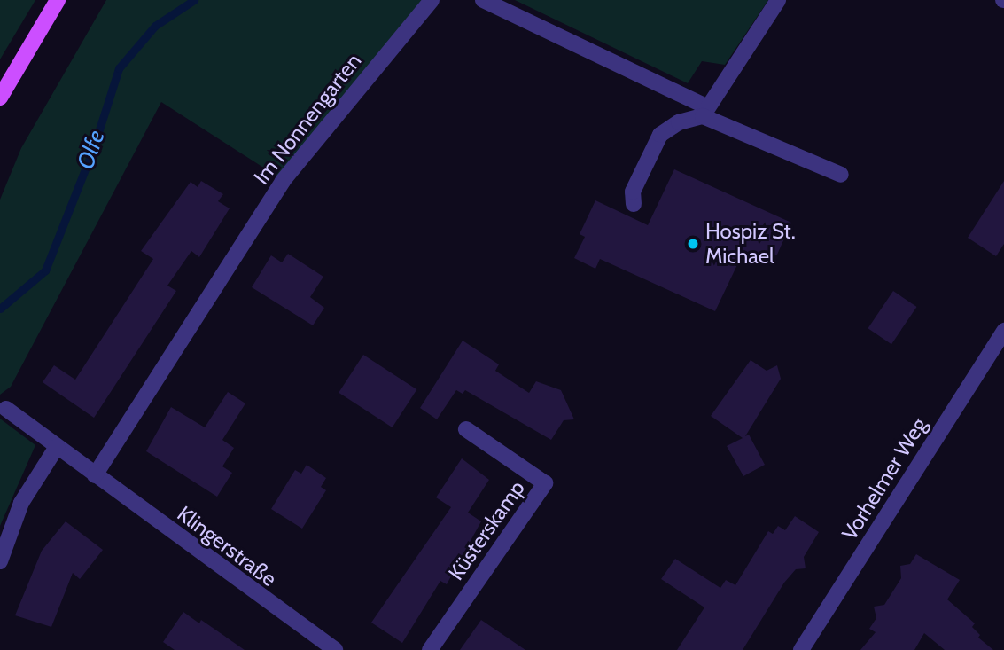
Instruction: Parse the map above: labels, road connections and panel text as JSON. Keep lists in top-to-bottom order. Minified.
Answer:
{"streets":{"street":["Im Nonnengarten","Vorhelmer Weg","Küsterskamp","Klingerstraße"]},"crossings":[["Im Nonnengarten","Klingerstraße"]],"water":["Olfe"],"places":["Hospiz St. Michael"]}
